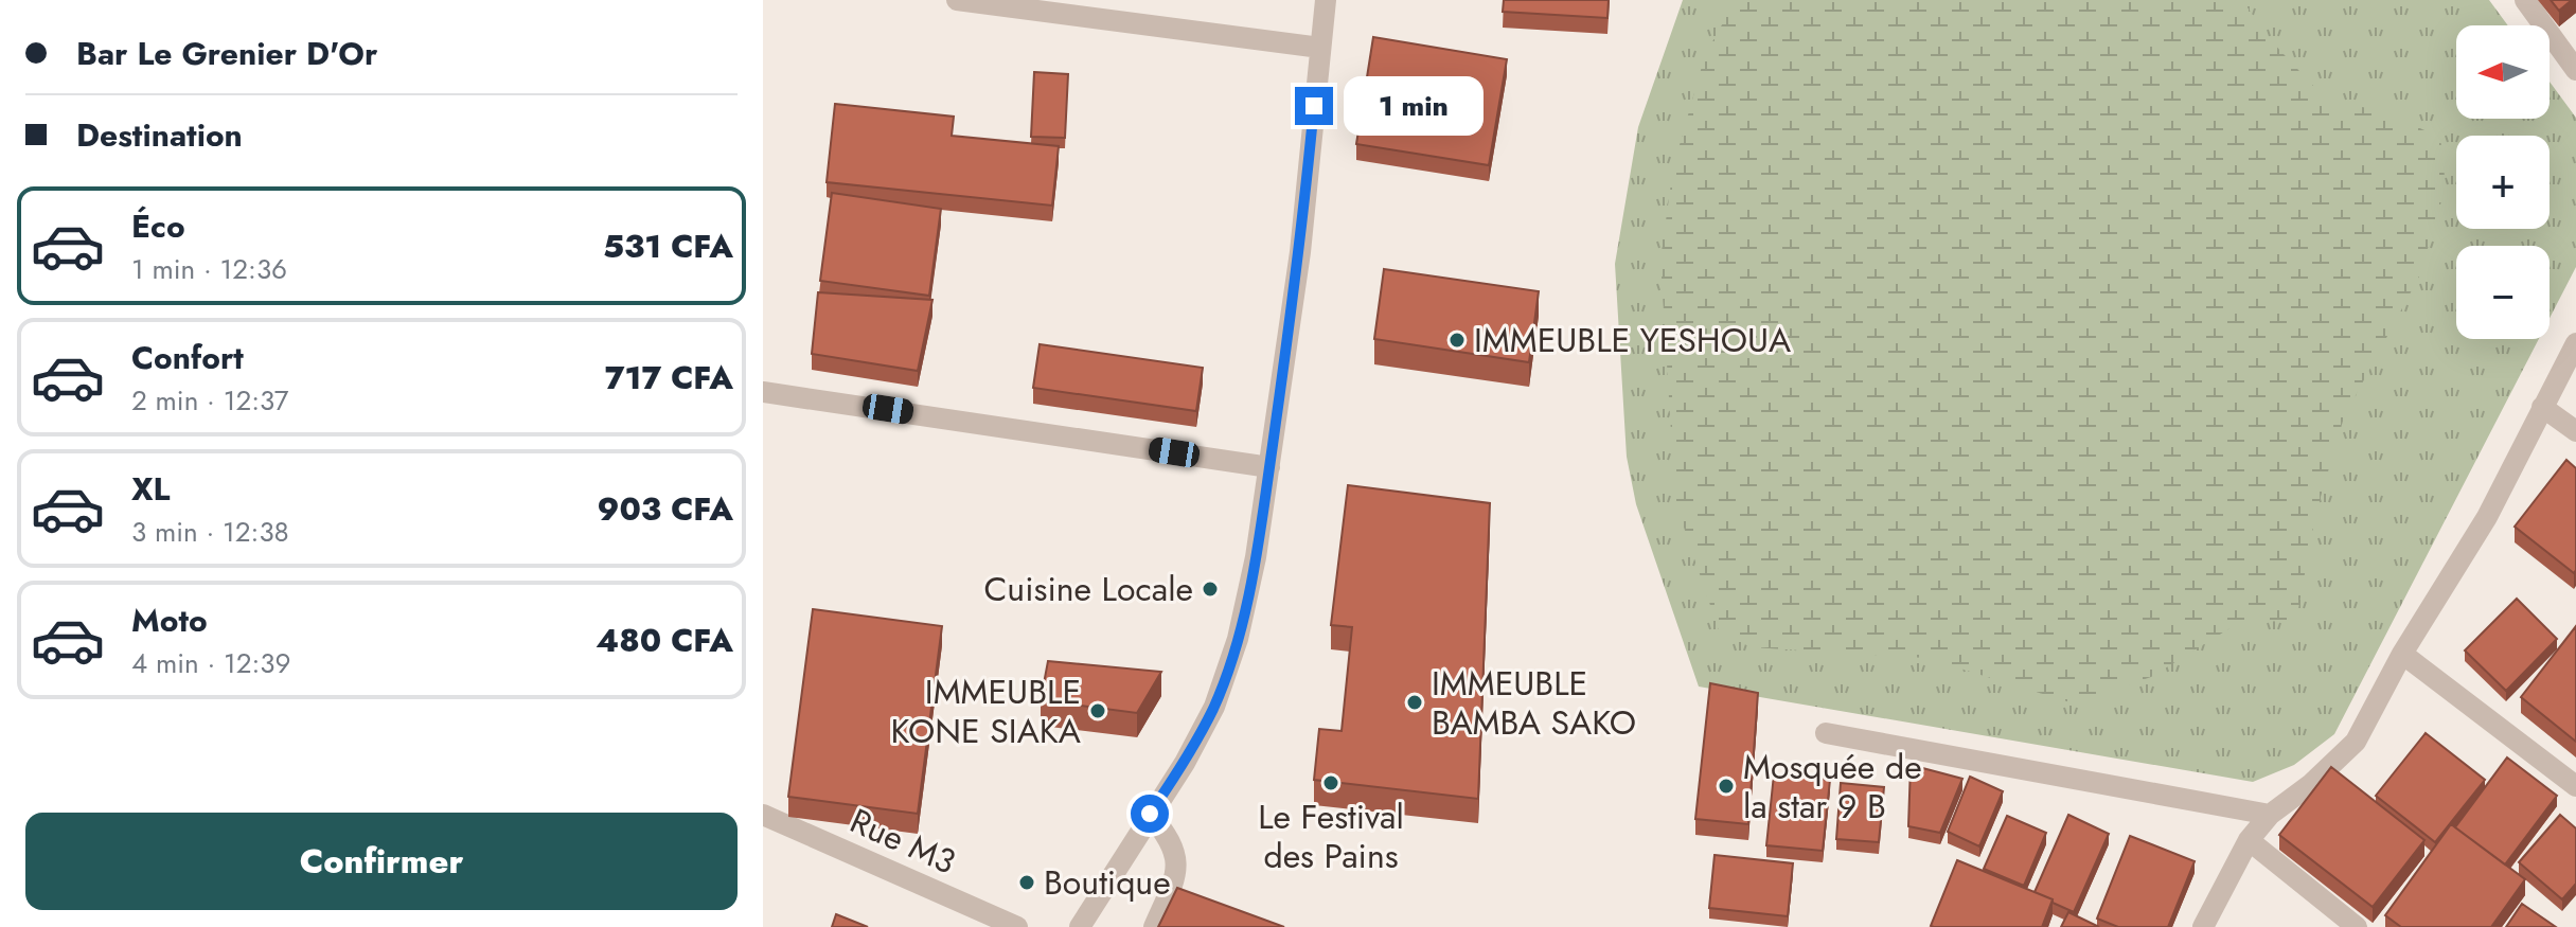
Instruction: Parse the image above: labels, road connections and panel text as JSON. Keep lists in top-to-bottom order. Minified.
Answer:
{"streets":{"street":["Rue M3"]},"places":["IMMEUBLE YESHOUA","Cuisine Locale","IMMEUBLE BAMBA SAKO","IMMEUBLE KONE SIAKA","Le Festival des Pains","Mosquée de la star 9 B","Boutique"],"north":"left","page":{"banner":["Bar Le Grenier D'Or","Destination"],"map_buttons":["+","−"],"bubble":"1 min","list":[{"name":"Éco","note":"1 min · 12:36","value":"531 CFA"},{"name":"Confort","note":"2 min · 12:37","value":"717 CFA"},{"name":"XL","note":"3 min · 12:38","value":"903 CFA"},{"name":"Moto","note":"4 min · 12:39","value":"480 CFA"}],"buttons":"Confirmer"}}
